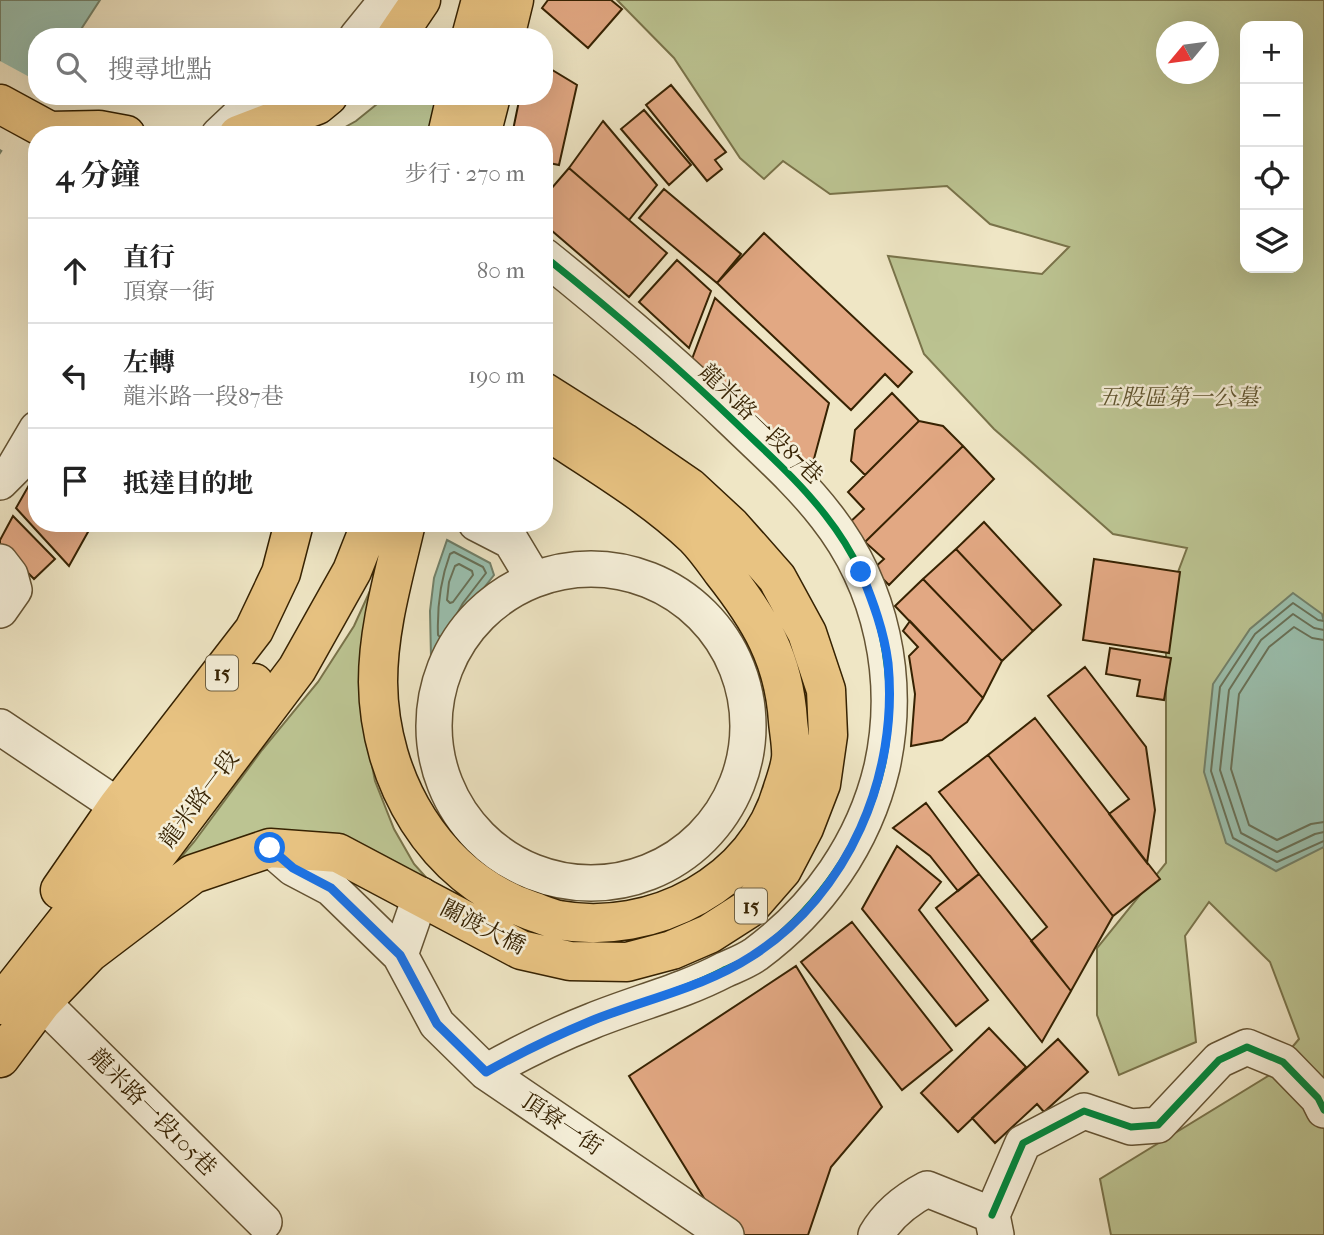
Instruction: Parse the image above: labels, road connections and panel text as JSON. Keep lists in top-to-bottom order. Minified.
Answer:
{"streets":{"main road":["15","龍米路一段","關渡大橋"],"street":["龍米路一段87巷","龍米路一段105巷","頂寮一街"]},"crossings":[["龍米路一段87巷","頂寮一街"],["15","龍米路一段"],["龍米路一段","關渡大橋"],["龍米路一段","龍米路一段105巷"],["關渡大橋","頂寮一街"]],"parks":["五股區第一公墓"],"north":"bottom left","page":{"map_buttons":["+","−"],"search":"搜尋地點","heading":["4 分鐘","步行 · 270 m"],"list":[["直行","頂寮一街","80 m"],["左轉","龍米路一段87巷","190 m"],"抵達目的地"]}}
